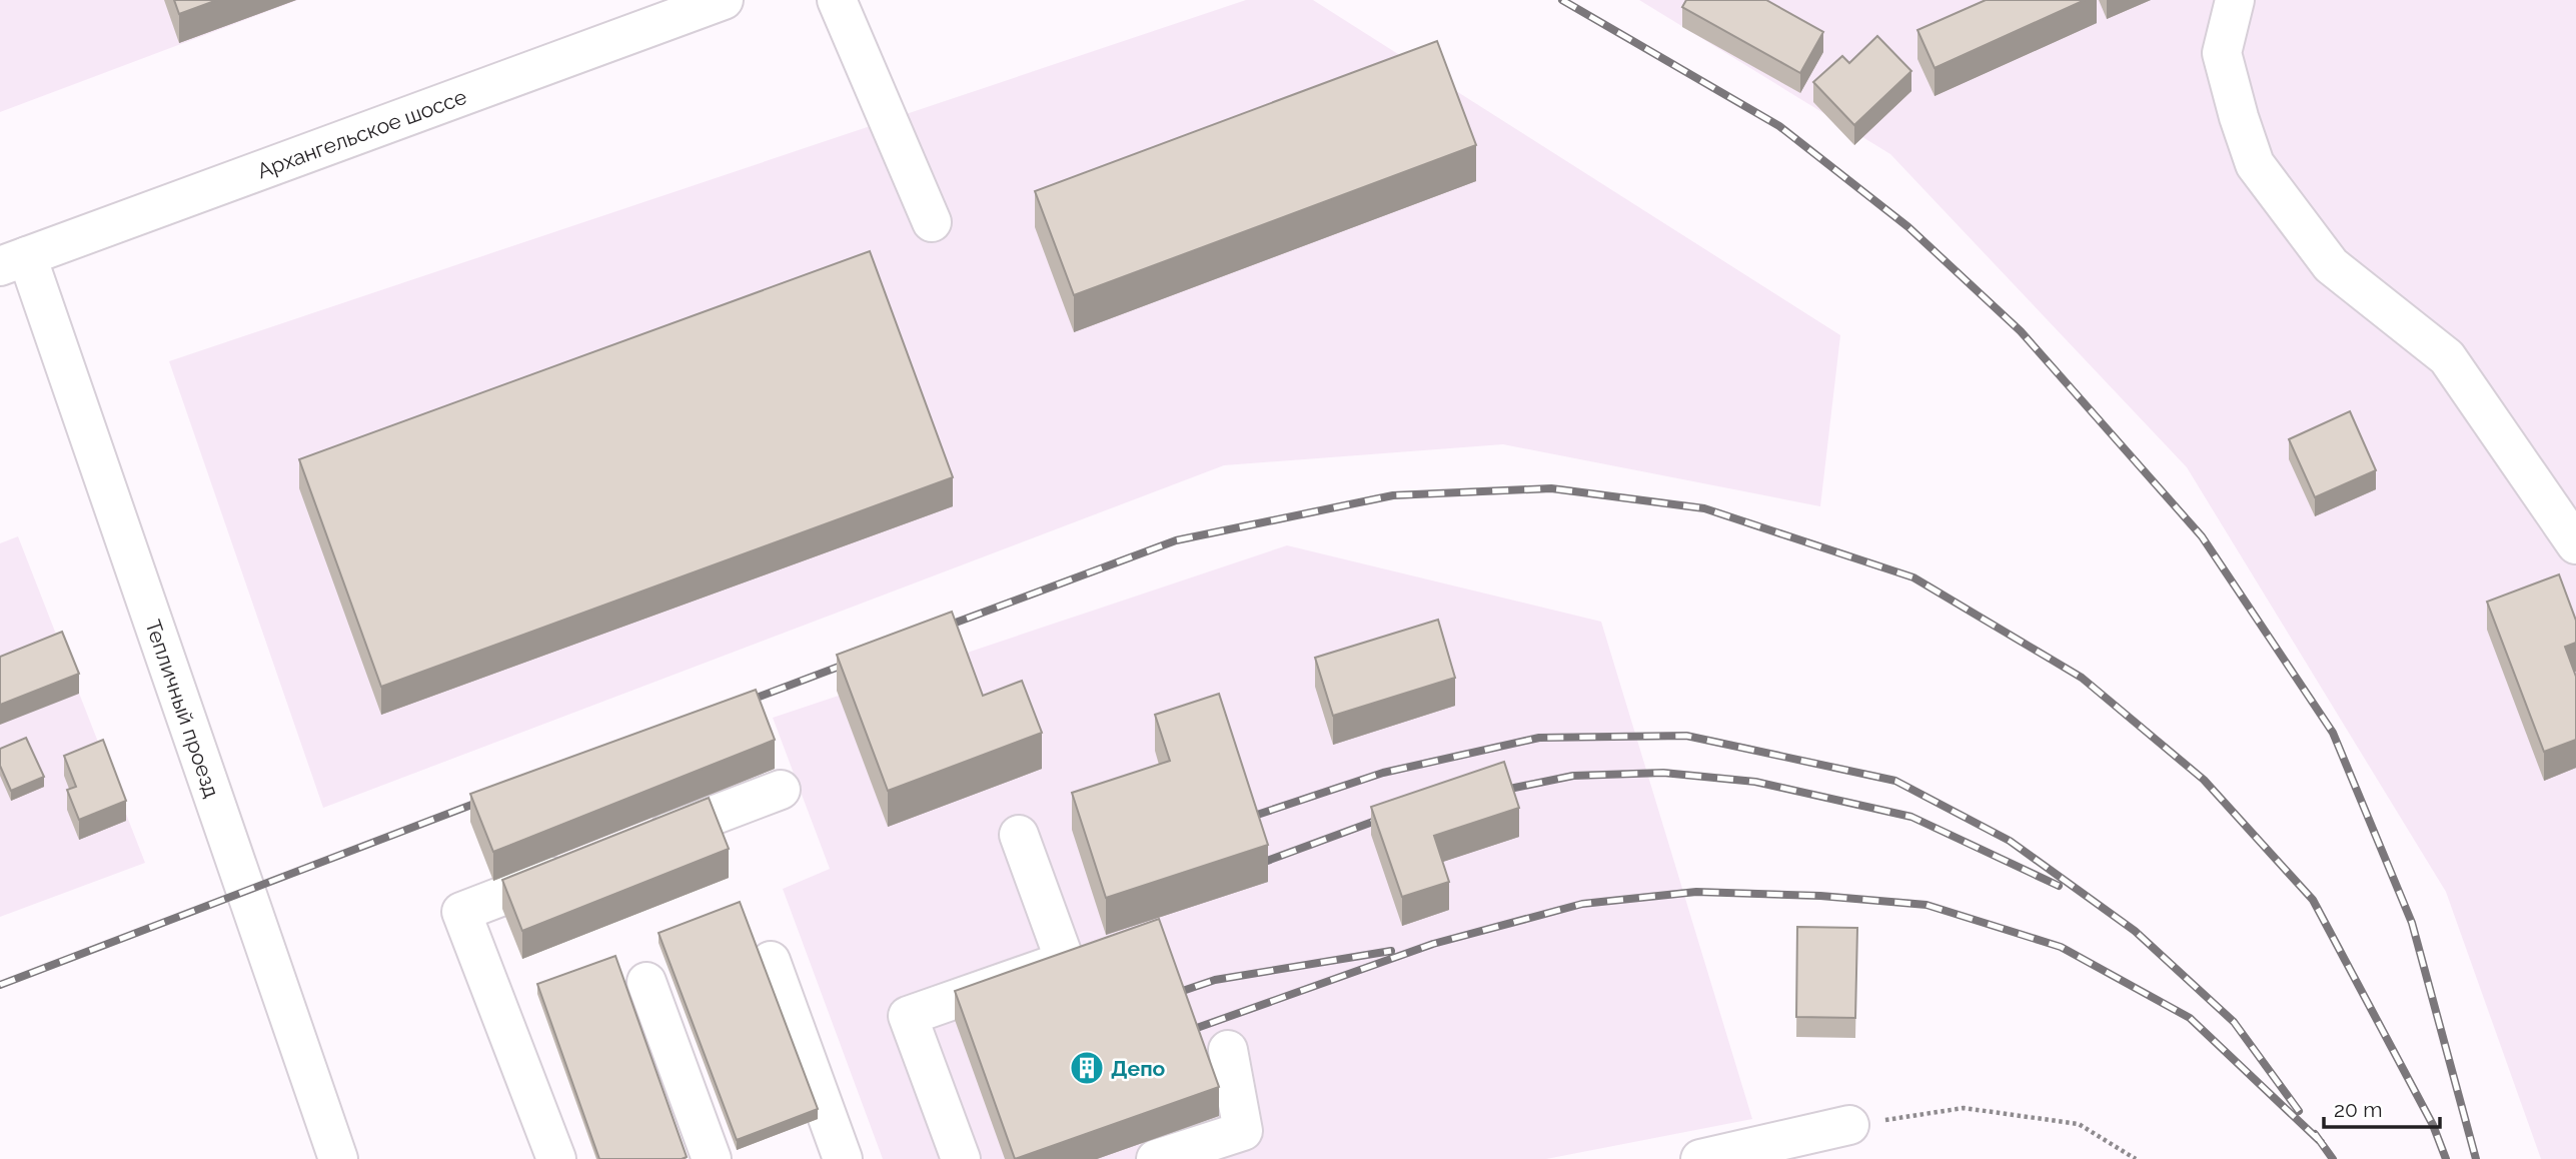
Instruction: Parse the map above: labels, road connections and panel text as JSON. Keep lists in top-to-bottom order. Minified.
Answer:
{"streets":{"street":["Архангельское шоссе","Тепличный проезд"]},"crossings":[["Архангельское шоссе","Тепличный проезд"]],"places":{"building":["Депо"]},"scale_bar":"20 m"}
